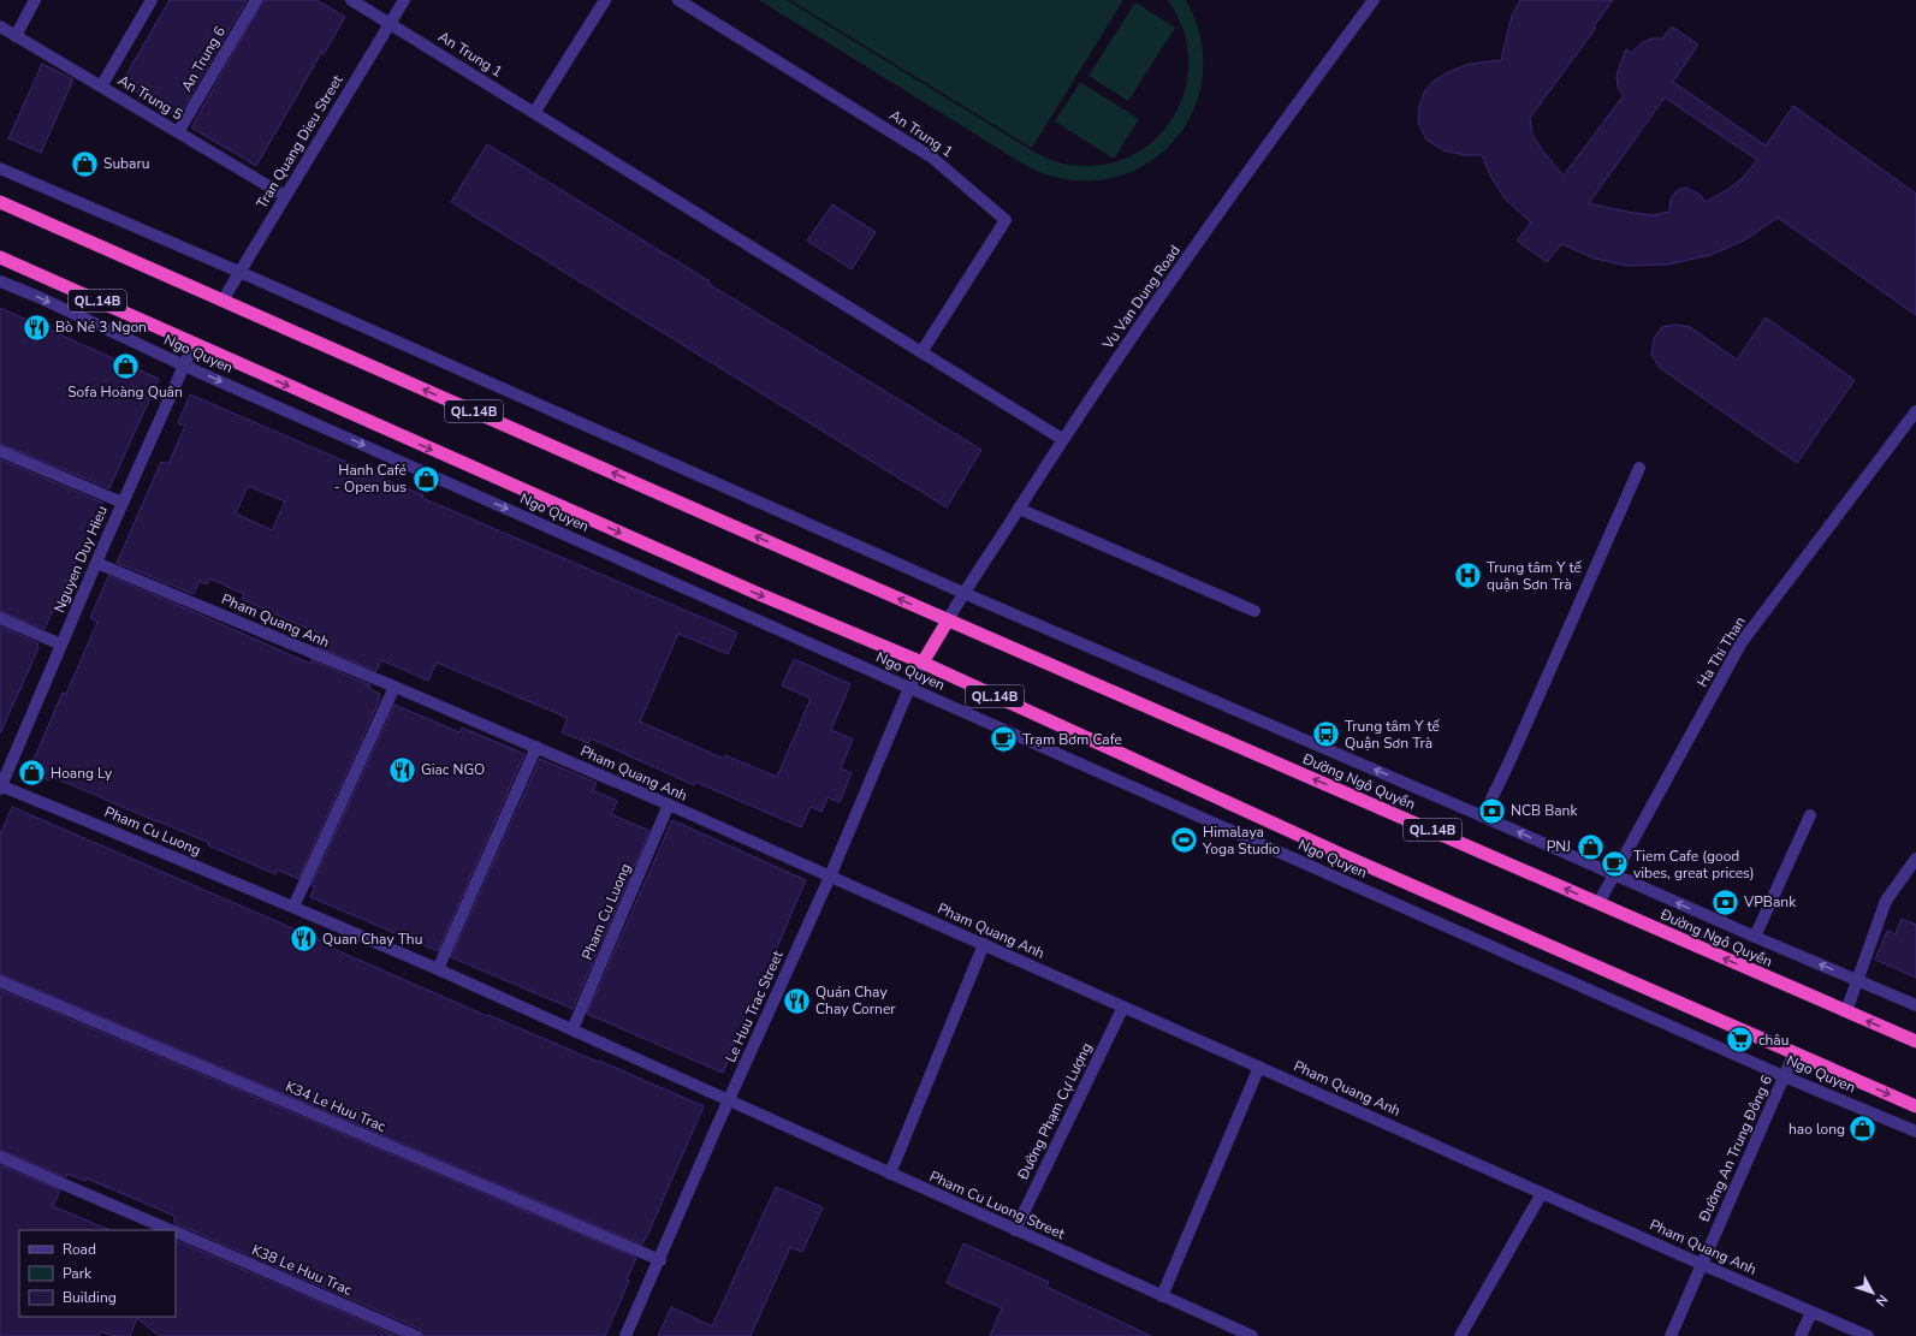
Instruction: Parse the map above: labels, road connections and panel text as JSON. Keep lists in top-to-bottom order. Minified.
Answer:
{"streets":{"highway":["QL.14B","Ngo Quyen","Đường Ngô Quyền"],"street":["An Trung 1","An Trung 6","An Trung 5","Tran Quang Dieu Street","Vu Van Dung Road","Nguyen Duy Hieu","Pham Quang Anh","Ha Thi Than","Pham Cu Luong","Le Huu Trac Street","K34 Le Huu Trac","Đường Phạm Cự Lượng","Đường An Trung Đông 6","Pham Cu Luong Street","K38 Le Huu Trac"]},"crossings":[["An Trung 1","Tran Quang Dieu Street"],["An Trung 1","Vu Van Dung Road"],["An Trung 6","An Trung 5"],["An Trung 5","Tran Quang Dieu Street"],["Tran Quang Dieu Street","QL.14B"],["Vu Van Dung Road","QL.14B"],["Vu Van Dung Road","Đường Ngô Quyền"],["QL.14B","Ngo Quyen"],["QL.14B","Nguyen Duy Hieu"],["QL.14B","Đường Ngô Quyền"],["Ngo Quyen","Nguyen Duy Hieu"],["Ngo Quyen","Le Huu Trac Street"],["Ngo Quyen","Đường An Trung Đông 6"],["Nguyen Duy Hieu","Pham Quang Anh"],["Nguyen Duy Hieu","Pham Cu Luong"],["Pham Quang Anh","Pham Cu Luong"],["Pham Quang Anh","Le Huu Trac Street"],["Pham Quang Anh","Đường Phạm Cự Lượng"],["Pham Quang Anh","Đường An Trung Đông 6"],["Ha Thi Than","Đường Ngô Quyền"],["Pham Cu Luong","Le Huu Trac Street"],["Pham Cu Luong","Pham Cu Luong Street"],["Le Huu Trac Street","K34 Le Huu Trac"],["Le Huu Trac Street","Pham Cu Luong Street"],["Đường Phạm Cự Lượng","Pham Cu Luong Street"]],"one_way":["Đường Ngô Quyền"],"places":{"shop":["Subaru","Sofa Hoàng Quân","Hanh Café - Open bus","Hoang Ly","PNJ","hao long"],"restaurant":["Bò Né 3 Ngon","Giac NGO","Quan Chay Thu","Quán Chay Chay Corner"],"hospital":["Trung tâm Y tế quận Sơn Trà"],"bus stop":["Trung tâm Y tế Quận Sơn Trà"],"cafe":["Trạm Bơm Cafe","Tiem Cafe (good vibes, great prices)"],"bank":["NCB Bank","VPBank"],"sports":["Himalaya Yoga Studio"],"supermarket":["châu"]},"legend":["Road","Park","Building"],"north":"bottom right"}
